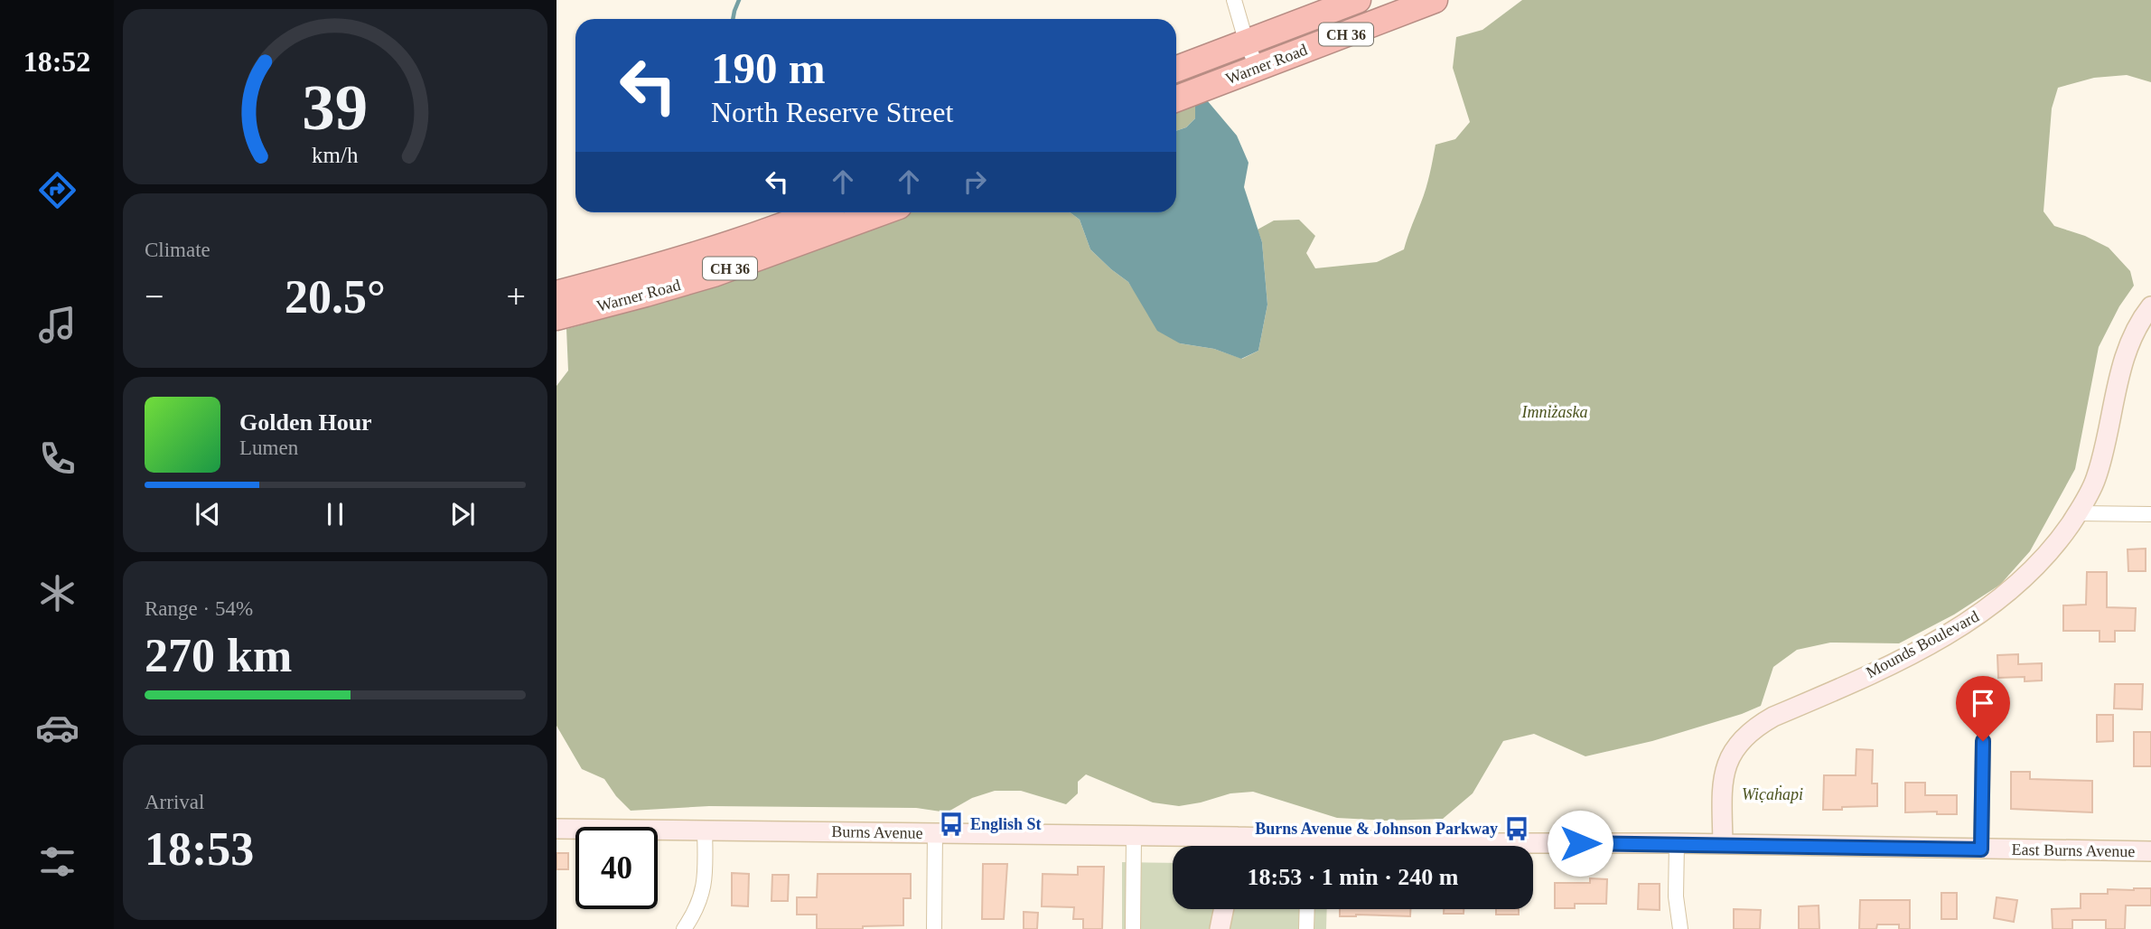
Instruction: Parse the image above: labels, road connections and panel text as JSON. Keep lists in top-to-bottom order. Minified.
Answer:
{"streets":{"highway":["CH 36","Warner Road"],"street":["Mounds Boulevard","Burns Avenue","East Burns Avenue"]},"crossings":[["Mounds Boulevard","East Burns Avenue"],["Burns Avenue","East Burns Avenue"]],"parks":["Imniżaska","Wic̣aḣapi"],"places":{"bus stop":["English St","Burns Avenue & Johnson Parkway"]},"page":{"tabs":"18:52","turn":["190 m","North Reserve Street"],"tile":["Climate",["Range · 54%","270 km"],["Arrival","18:53"]],"heat":["−","20.5°","+"],"song":["Golden Hour","Lumen"],"limit":"40","trip":"18:53 · 1 min · 240 m","gauge":["39","km/h"]}}
